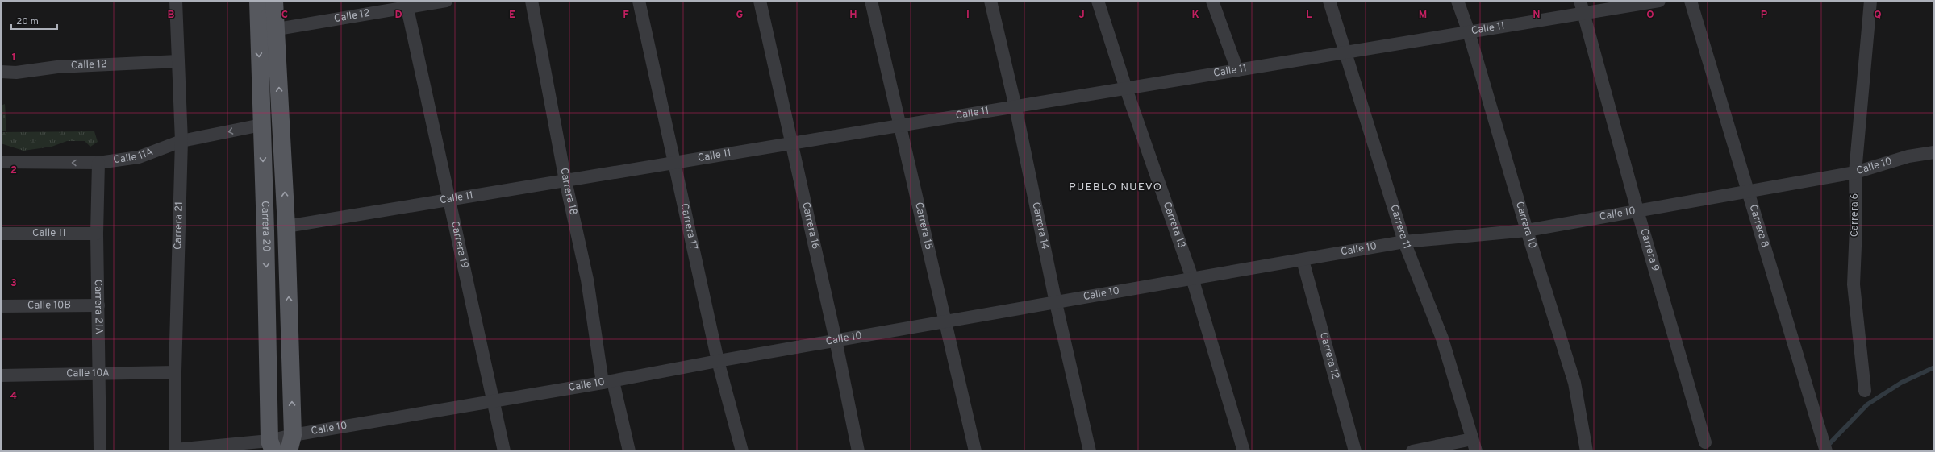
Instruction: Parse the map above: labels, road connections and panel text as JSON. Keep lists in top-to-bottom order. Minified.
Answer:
{"streets":{"main road":["Carrera 20"],"street":["Calle 12","Calle 11","Calle 11A","Calle 10","Carrera 18","Carrera 6","Carrera 13","Carrera 21","Carrera 16","Carrera 15","Carrera 14","Carrera 10","Carrera 8","Carrera 17","Carrera 11","Carrera 19","Carrera 9","Calle 10B","Carrera 21A","Carrera 12","Calle 10A"]},"crossings":[["Calle 12","Carrera 21"],["Calle 12","Carrera 20"],["Calle 12","Carrera 19"],["Calle 11","Carrera 18"],["Calle 11","Carrera 13"],["Calle 11","Carrera 16"],["Calle 11","Carrera 15"],["Calle 11","Carrera 14"],["Calle 11","Carrera 10"],["Calle 11","Carrera 20"],["Calle 11","Carrera 17"],["Calle 11","Carrera 11"],["Calle 11","Carrera 19"],["Calle 11","Carrera 9"],["Calle 11","Carrera 21A"],["Calle 11A","Carrera 21"],["Calle 11A","Carrera 20"],["Calle 11A","Carrera 21A"],["Calle 10","Carrera 18"],["Calle 10","Carrera 6"],["Calle 10","Carrera 13"],["Calle 10","Carrera 21"],["Calle 10","Carrera 16"],["Calle 10","Carrera 15"],["Calle 10","Carrera 14"],["Calle 10","Carrera 10"],["Calle 10","Carrera 8"],["Calle 10","Carrera 20"],["Calle 10","Carrera 17"],["Calle 10","Carrera 11"],["Calle 10","Carrera 19"],["Calle 10","Carrera 9"],["Calle 10","Carrera 12"],["Carrera 21","Calle 10A"],["Calle 10B","Carrera 21A"],["Carrera 21A","Calle 10A"]],"one_way":["Calle 11A"],"districts":["PUEBLO NUEVO"],"scale_bar":"20 m","grid":{"columns":["B","C","D","E","F","G","H","I","J","K","L","M","N","O","P","Q"],"rows":["1","2","3","4"]}}
